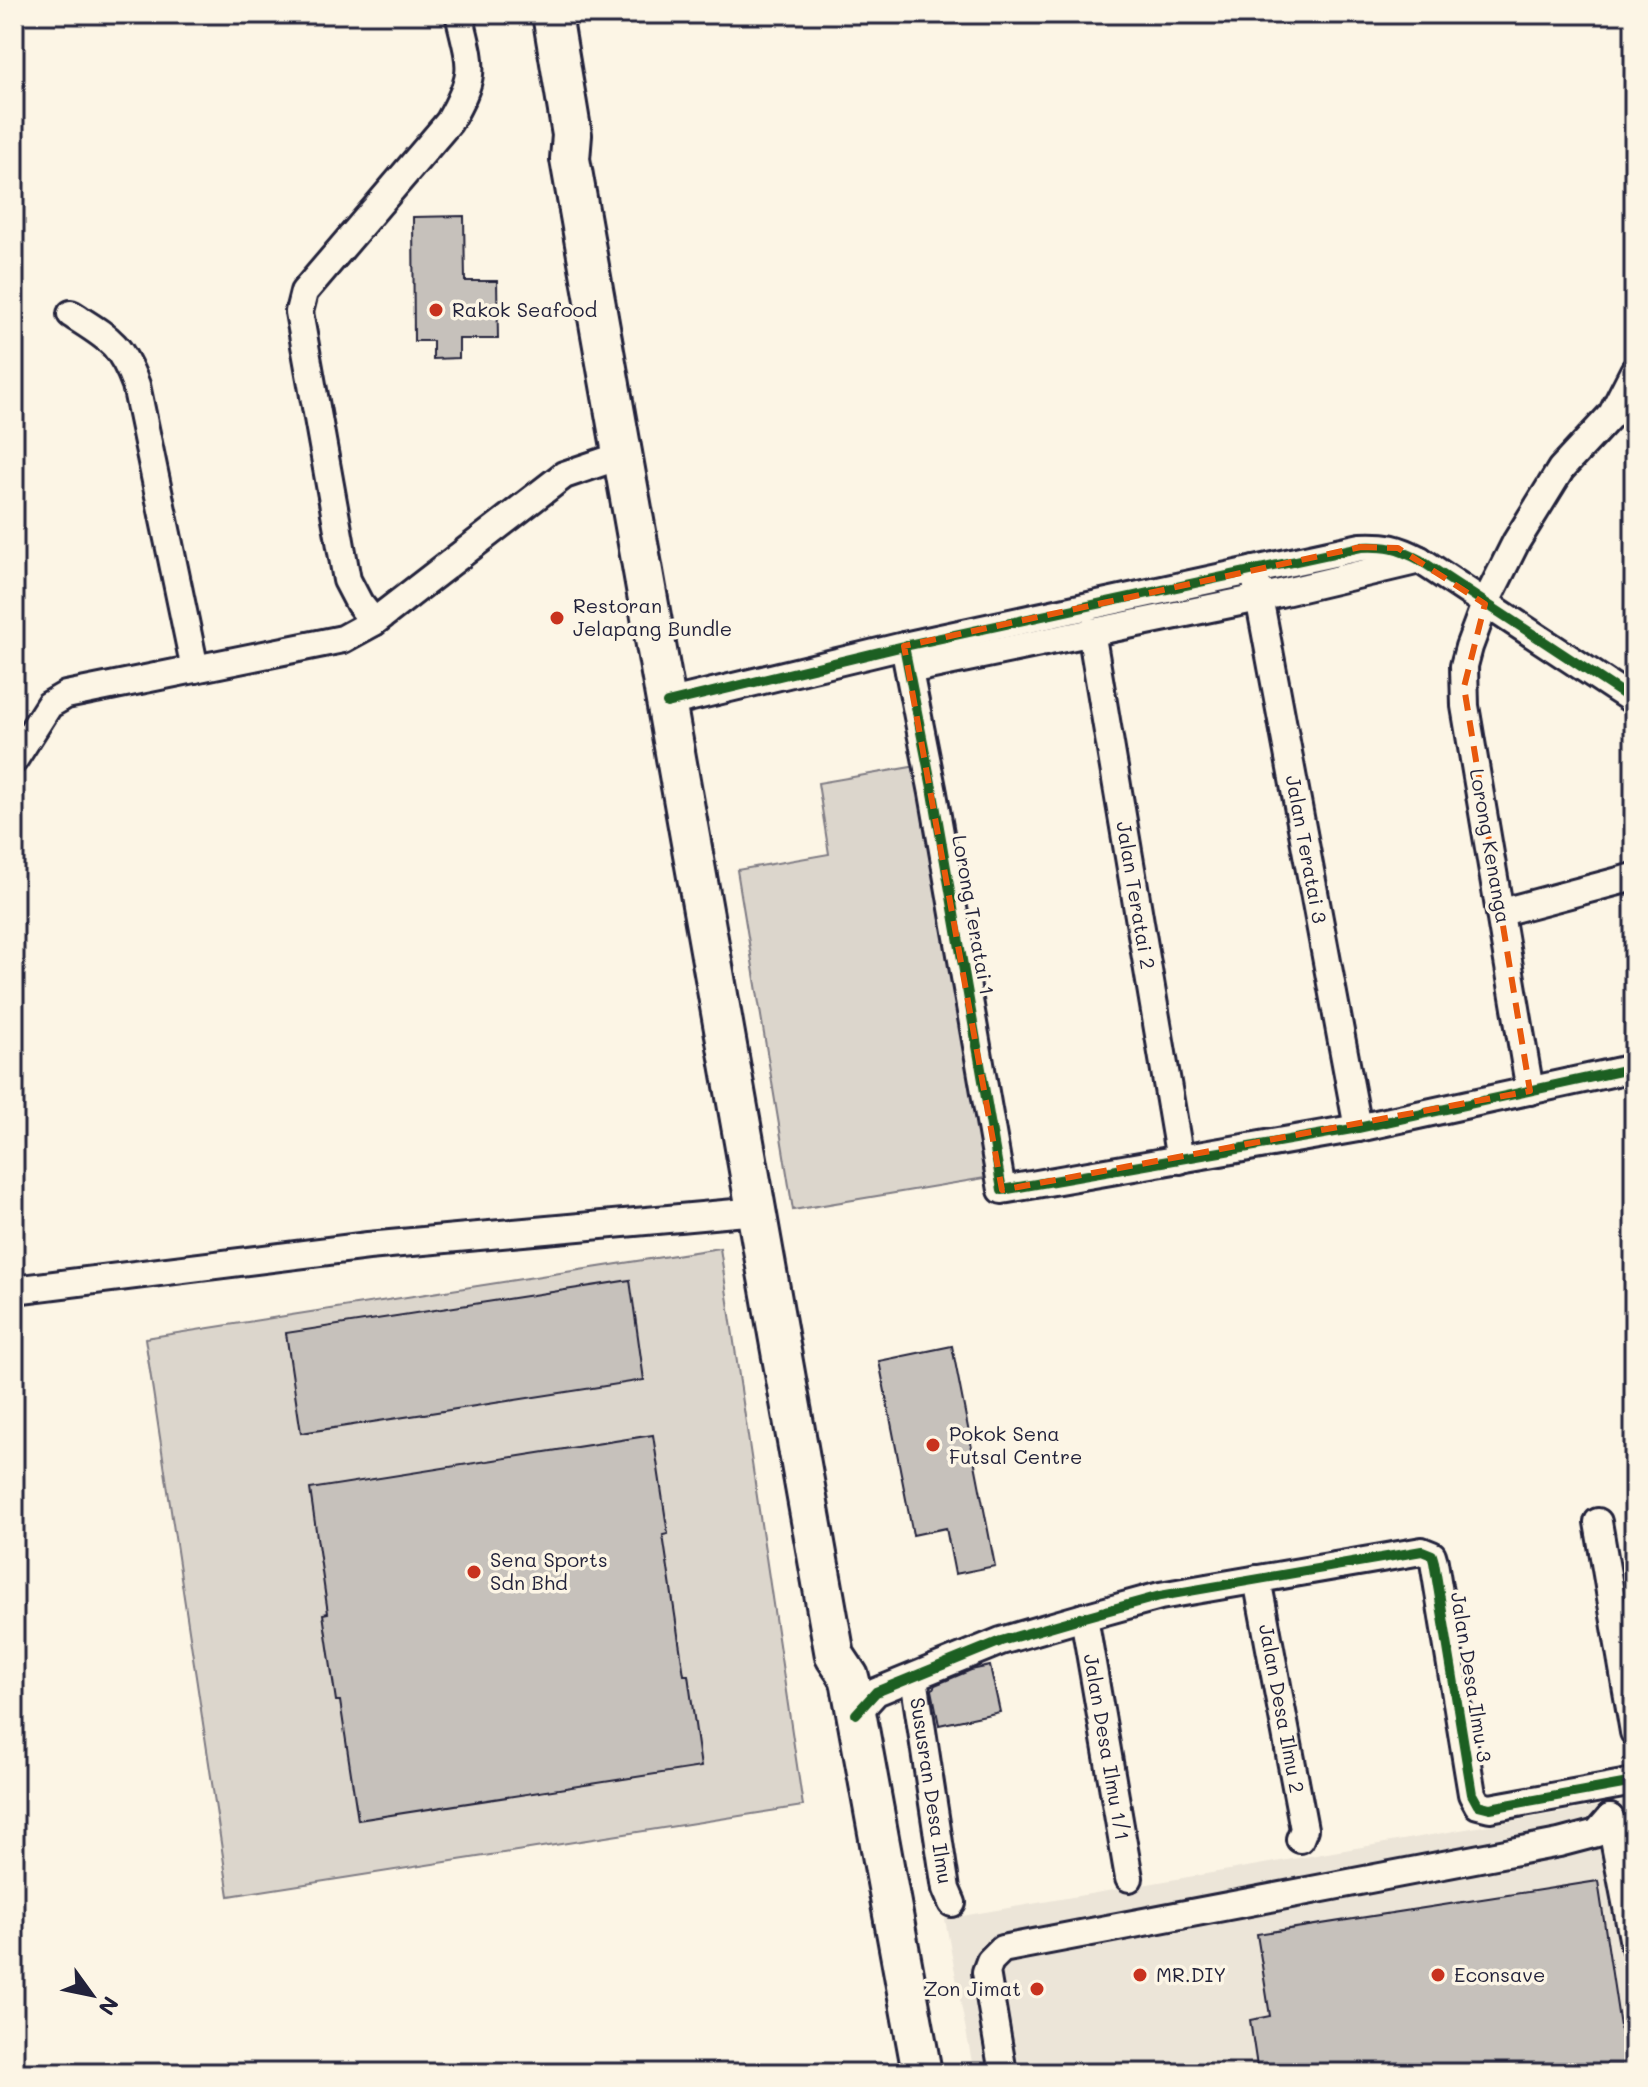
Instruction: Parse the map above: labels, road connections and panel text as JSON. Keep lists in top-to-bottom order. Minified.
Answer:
{"streets":{"street":["Lorong Kenanga","Jalan Teratai 3","Jalan Teratai 2","Lorong Teratai 1","Jalan Desa Ilmu 3","Jalan Desa Ilmu 2","Jalan Desa Ilmu 1/1","Sususran Desa Ilmu"]},"crossings":[["Jalan Teratai 2","Lorong Teratai 1"],["Jalan Desa Ilmu 3","Jalan Desa Ilmu 2"]],"places":["Rakok Seafood","Restoran Jelapang Bundle","Pokok Sena Futsal Centre","Sena Sports Sdn Bhd","MR.DIY","Econsave","Zon Jimat"],"north":"bottom right"}
